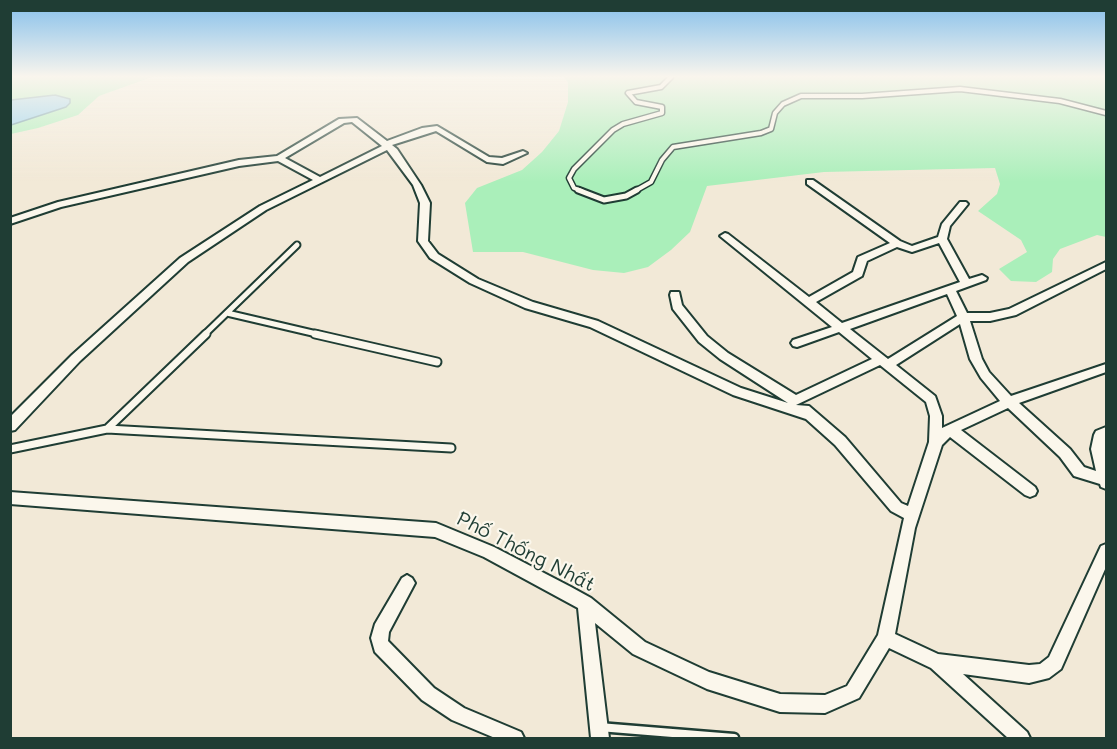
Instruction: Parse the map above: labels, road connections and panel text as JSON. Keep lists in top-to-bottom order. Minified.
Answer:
{"streets":{"street":["Phố Thống Nhất"]}}
